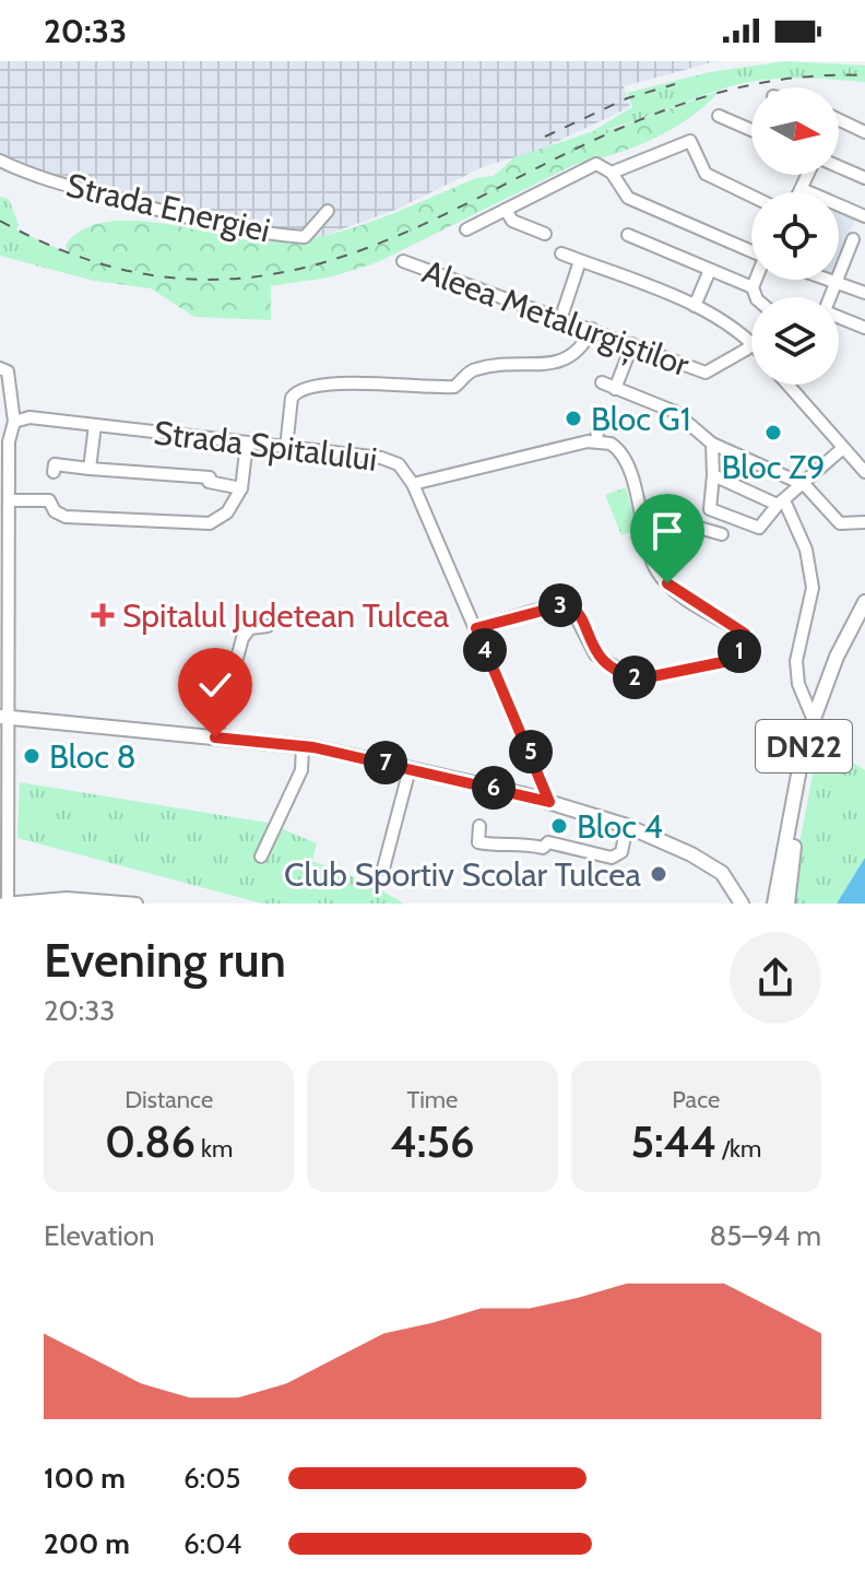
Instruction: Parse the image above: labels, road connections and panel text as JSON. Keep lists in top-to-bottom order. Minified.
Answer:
{"streets":{"main road":["DN22"],"street":["Strada Energiei","Aleea Metalurgiștilor","Strada Spitalului"]},"places":{"other":["Bloc G1","Bloc Z9","Bloc 8","Bloc 4","Club Sportiv Scolar Tulcea"],"health":["Spitalul Judetean Tulcea"]},"north":"right","page":{"status":"20:33","pins":["3","4","1","2","5","7","6"],"heading":["Evening run","20:33"],"stats":[["Distance","0.86 km"],["Time","4:56"],["Pace","5:44 /km"]],"chart":["Elevation","85–94 m"],"list":[{"name":"100 m","note":"6:05"},{"name":"200 m","note":"6:04"}]}}
